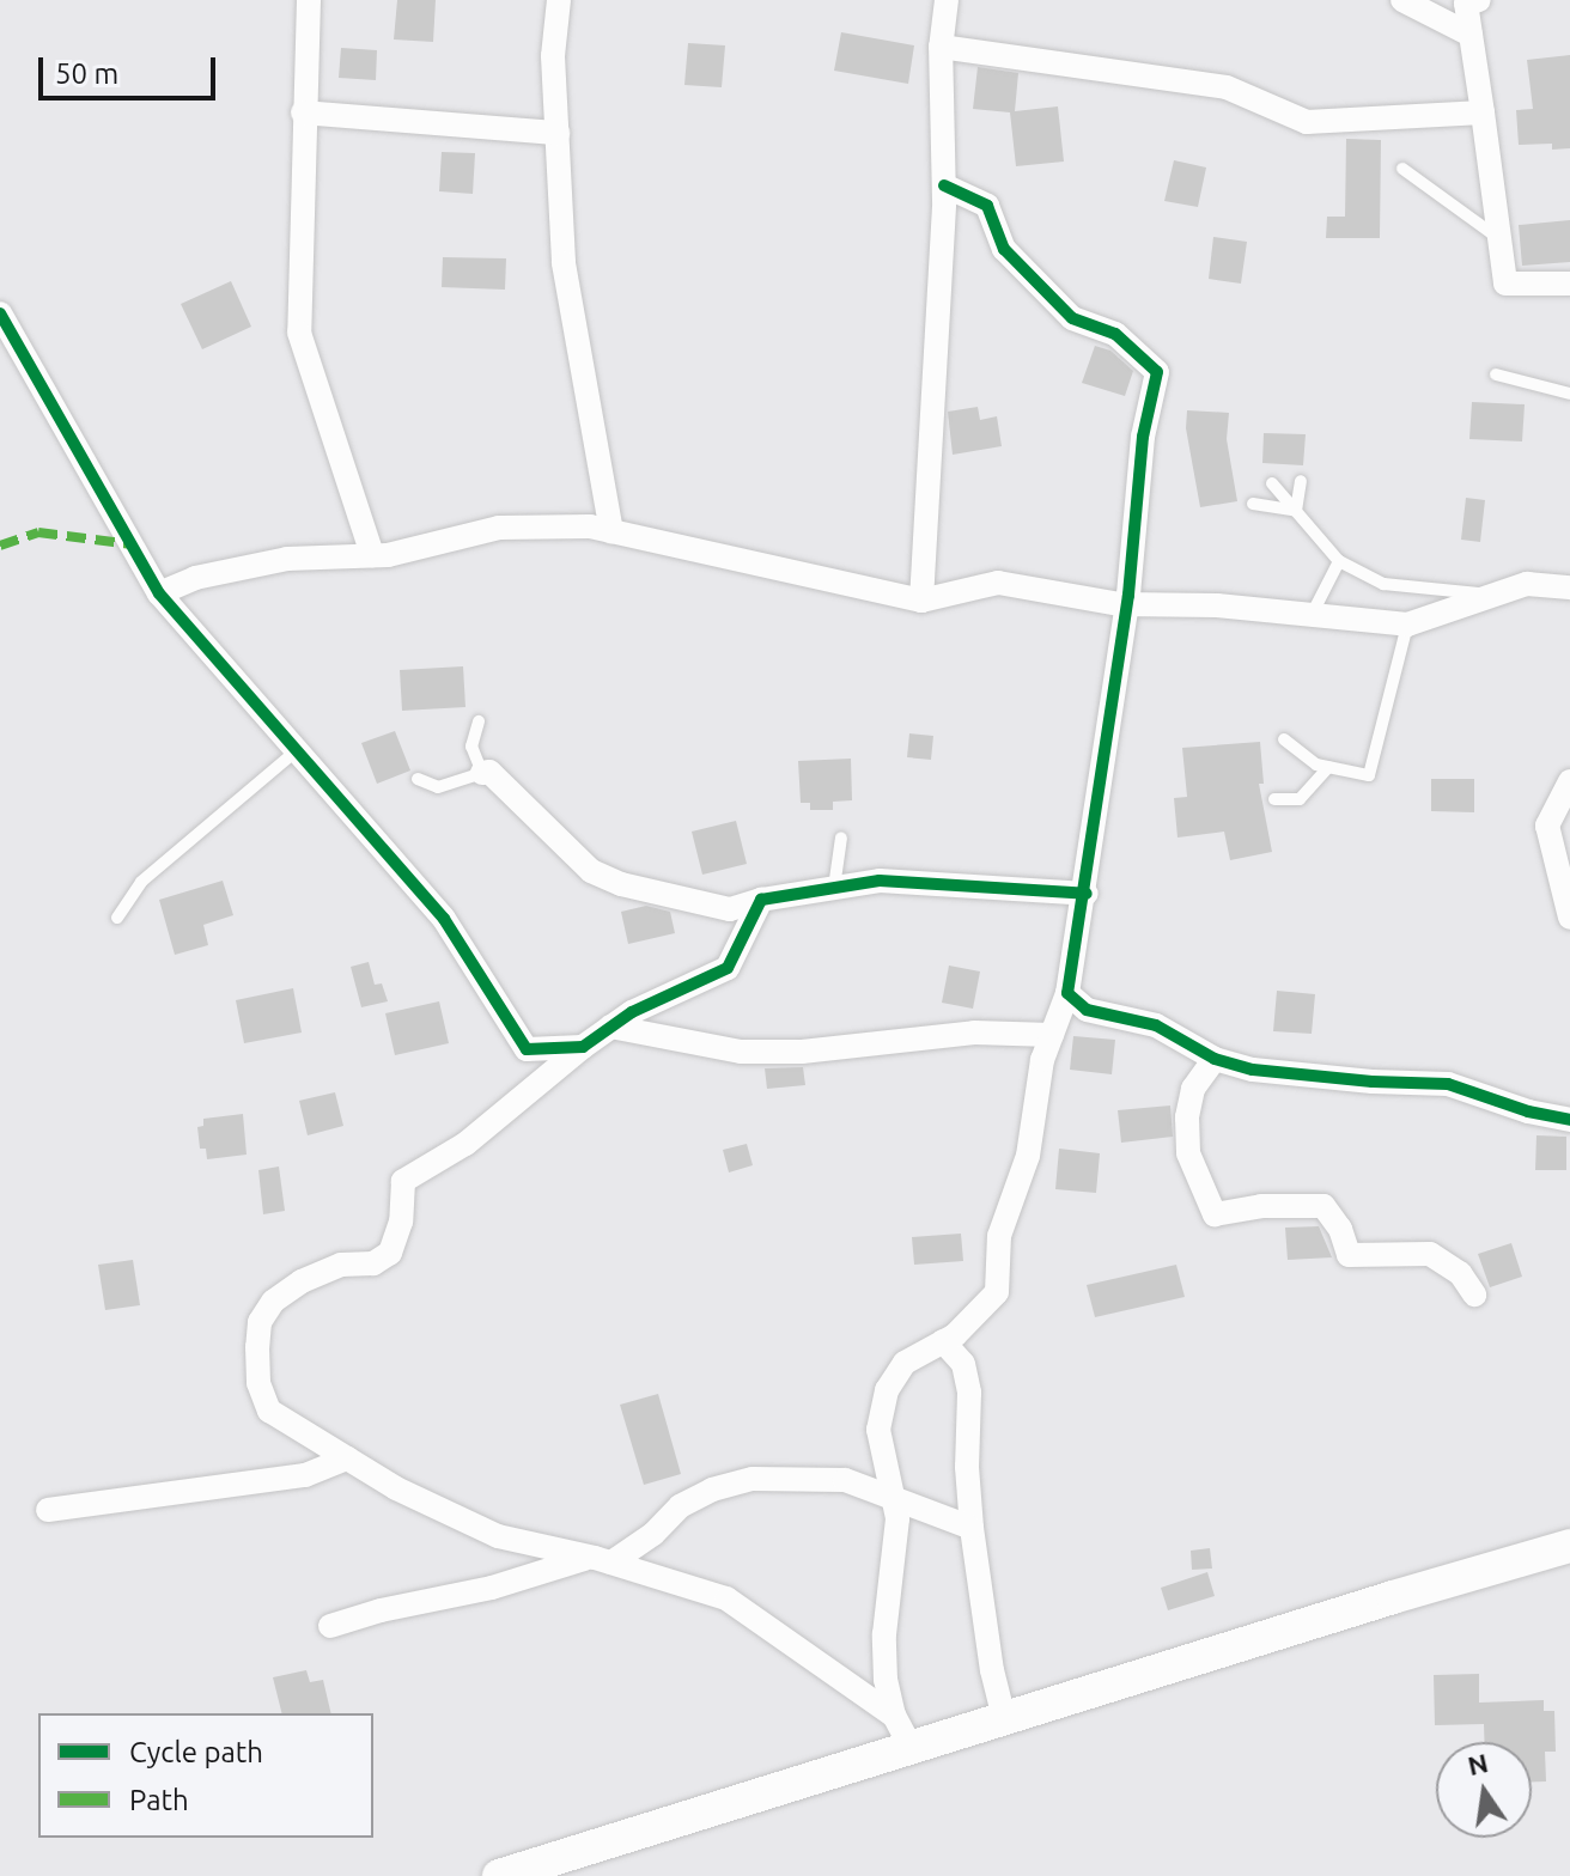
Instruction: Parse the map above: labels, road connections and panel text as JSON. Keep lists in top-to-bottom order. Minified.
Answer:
{"legend":["Cycle path","Path"],"scale_bar":"50 m","north":"top"}
